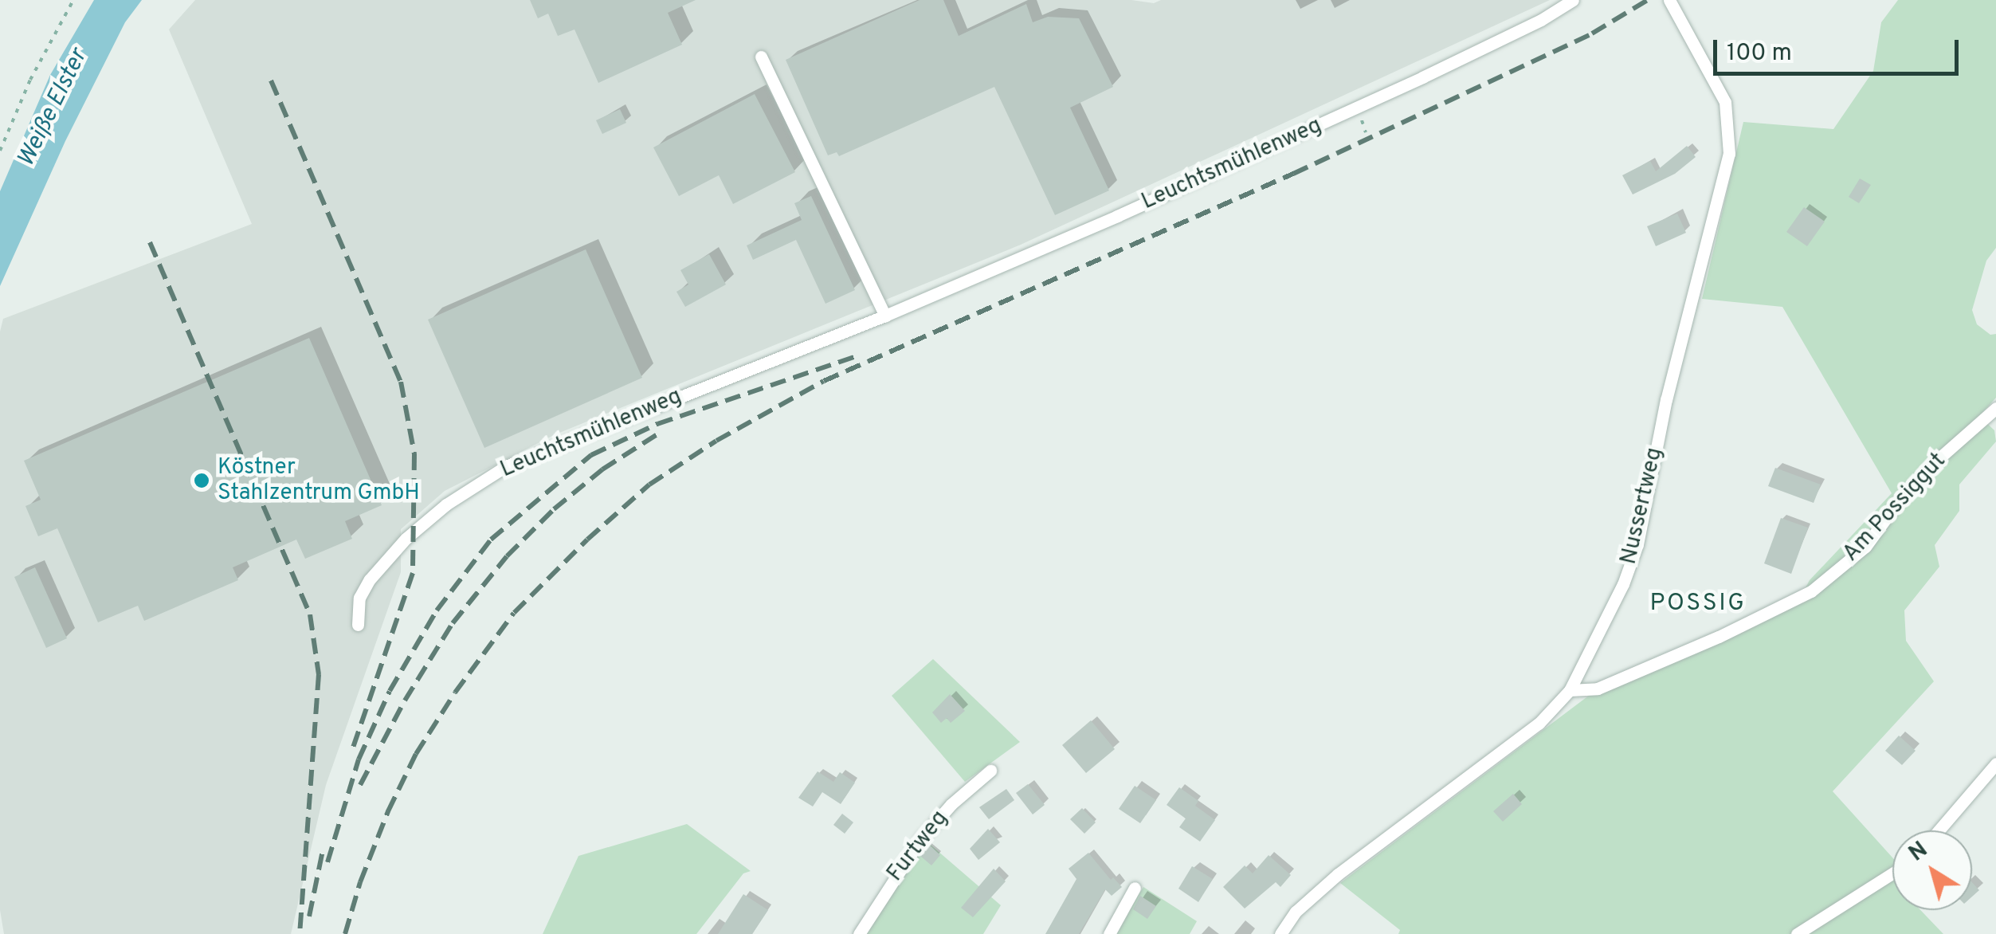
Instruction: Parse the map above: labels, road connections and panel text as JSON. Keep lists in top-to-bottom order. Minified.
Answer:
{"streets":{"street":["Leuchtsmühlenweg","Nussertweg","Am Possiggut","Furtweg"]},"crossings":[["Nussertweg","Am Possiggut"]],"districts":["POSSIG"],"water":["Weiße Elster"],"places":["Köstner Stahlzentrum GmbH"],"scale_bar":"100 m","north":"top left"}
